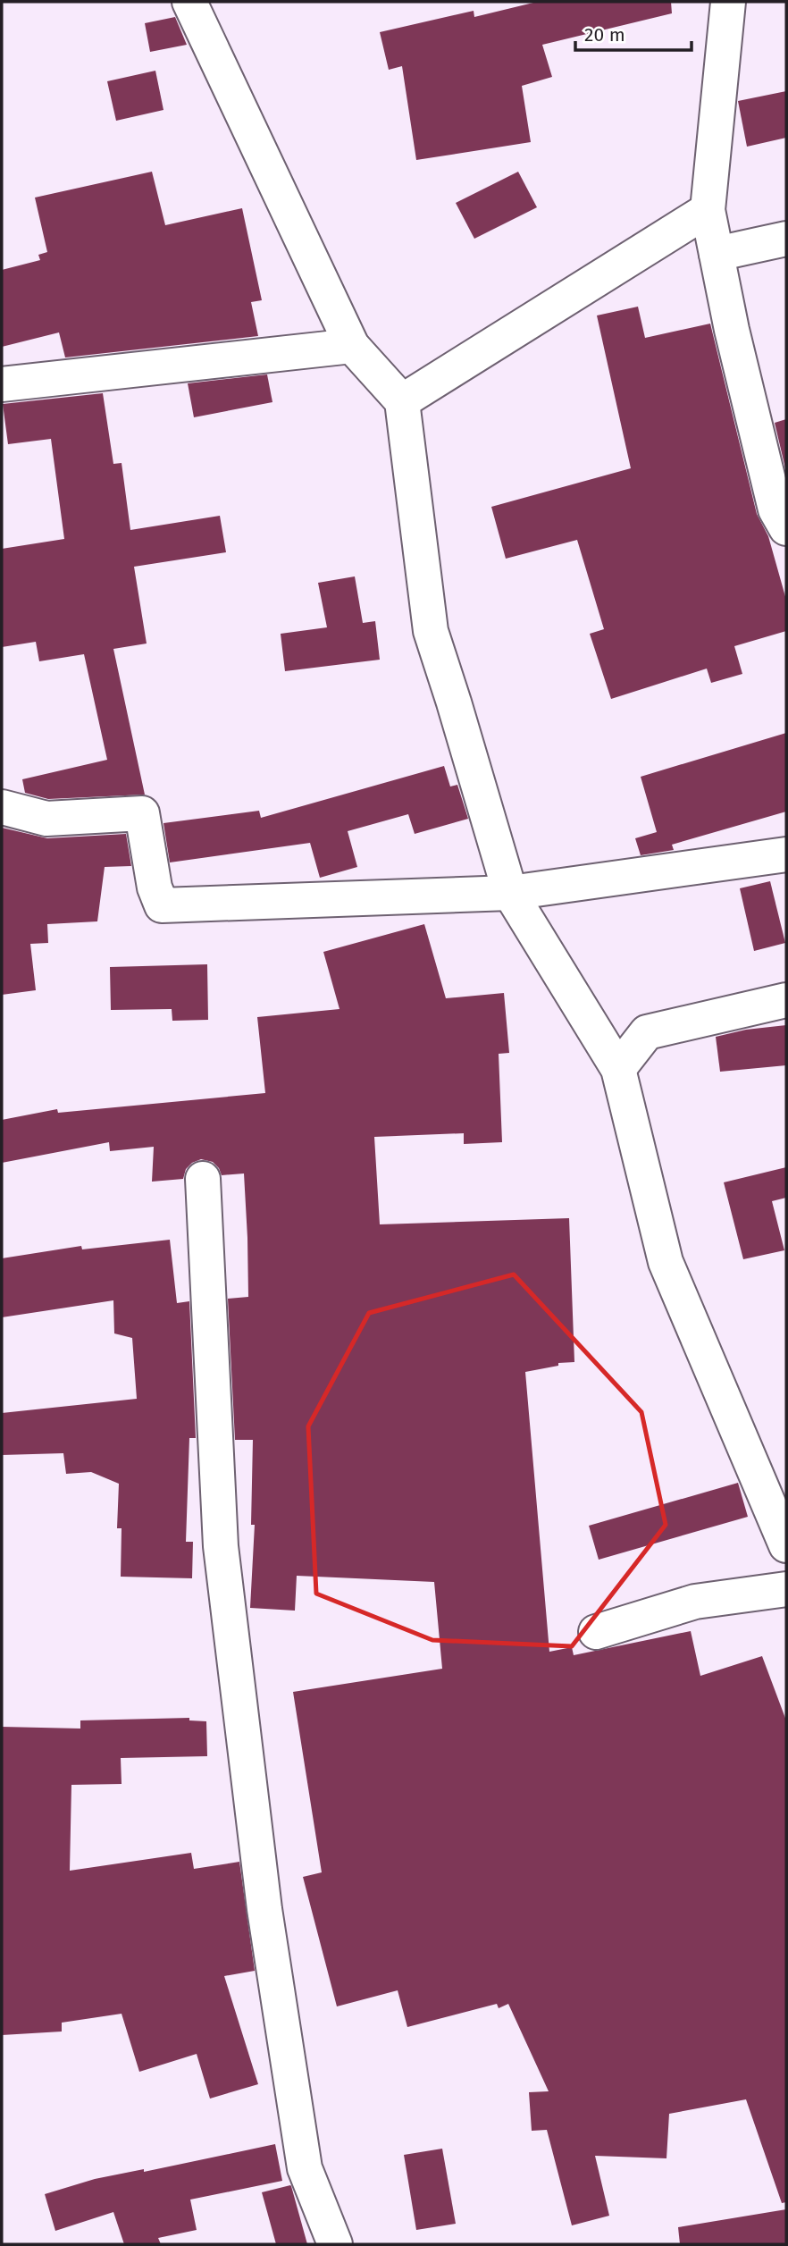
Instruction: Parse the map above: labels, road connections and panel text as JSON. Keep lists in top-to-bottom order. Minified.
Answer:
{"scale_bar":"20 m"}
